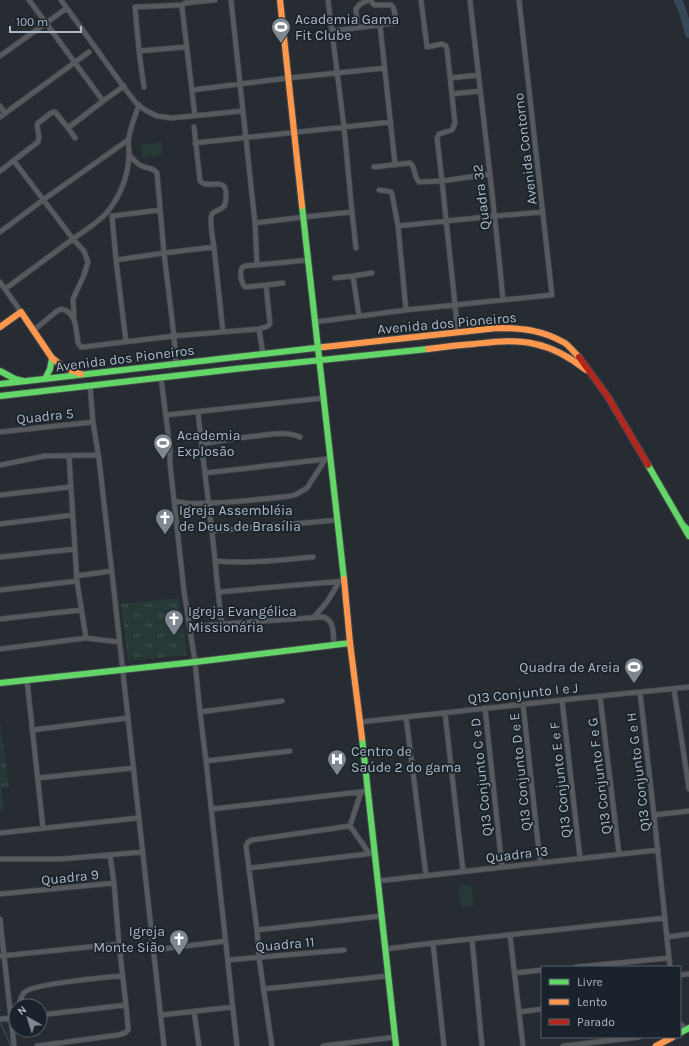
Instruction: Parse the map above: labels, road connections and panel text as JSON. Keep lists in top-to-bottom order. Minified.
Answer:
{"streets":{"main road":["Avenida dos Pioneiros"],"street":["Avenida Contorno","Quadra 32","Quadra 5","Q13 Conjunto I e J","Q13 Conjunto D e E","Q13 Conjunto G e H","Q13 Conjunto F e G","Q13 Conjunto C e D","Q13 Conjunto E e F","Quadra 13","Quadra 9","Quadra 11"]},"crossings":[["Avenida Contorno","Quadra 32"],["Q13 Conjunto I e J","Q13 Conjunto D e E"],["Q13 Conjunto I e J","Q13 Conjunto G e H"],["Q13 Conjunto I e J","Q13 Conjunto F e G"],["Q13 Conjunto I e J","Q13 Conjunto C e D"],["Q13 Conjunto I e J","Q13 Conjunto E e F"],["Q13 Conjunto D e E","Quadra 13"],["Q13 Conjunto G e H","Quadra 13"],["Q13 Conjunto F e G","Quadra 13"],["Q13 Conjunto C e D","Quadra 13"],["Q13 Conjunto E e F","Quadra 13"]],"places":{"sports":["Academia Gama Fit Clube","Academia Explosão","Quadra de Areia"],"church":["Igreja Assembléia de Deus de Brasília","Igreja Evangélica Missionária","Igreja Monte Sião"],"hospital":["Centro de Saúde 2 do gama"]},"legend":["Livre","Lento","Parado"],"scale_bar":"100 m","north":"top left"}
